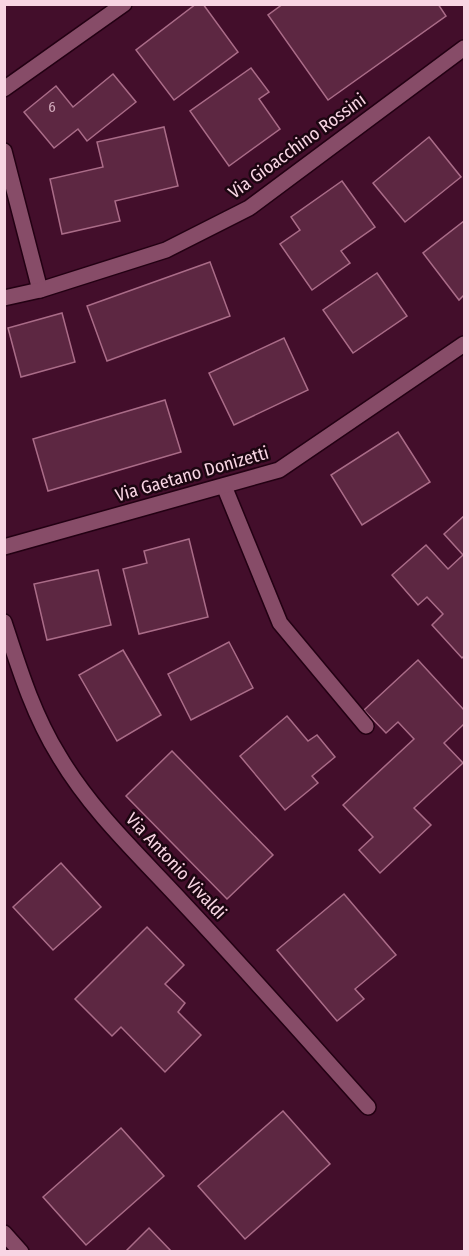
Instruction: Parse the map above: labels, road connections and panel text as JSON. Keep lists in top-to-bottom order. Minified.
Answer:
{"streets":{"street":["Via Gioacchino Rossini","Via Gaetano Donizetti","Via Antonio Vivaldi"]},"house_numbers":["6"]}
